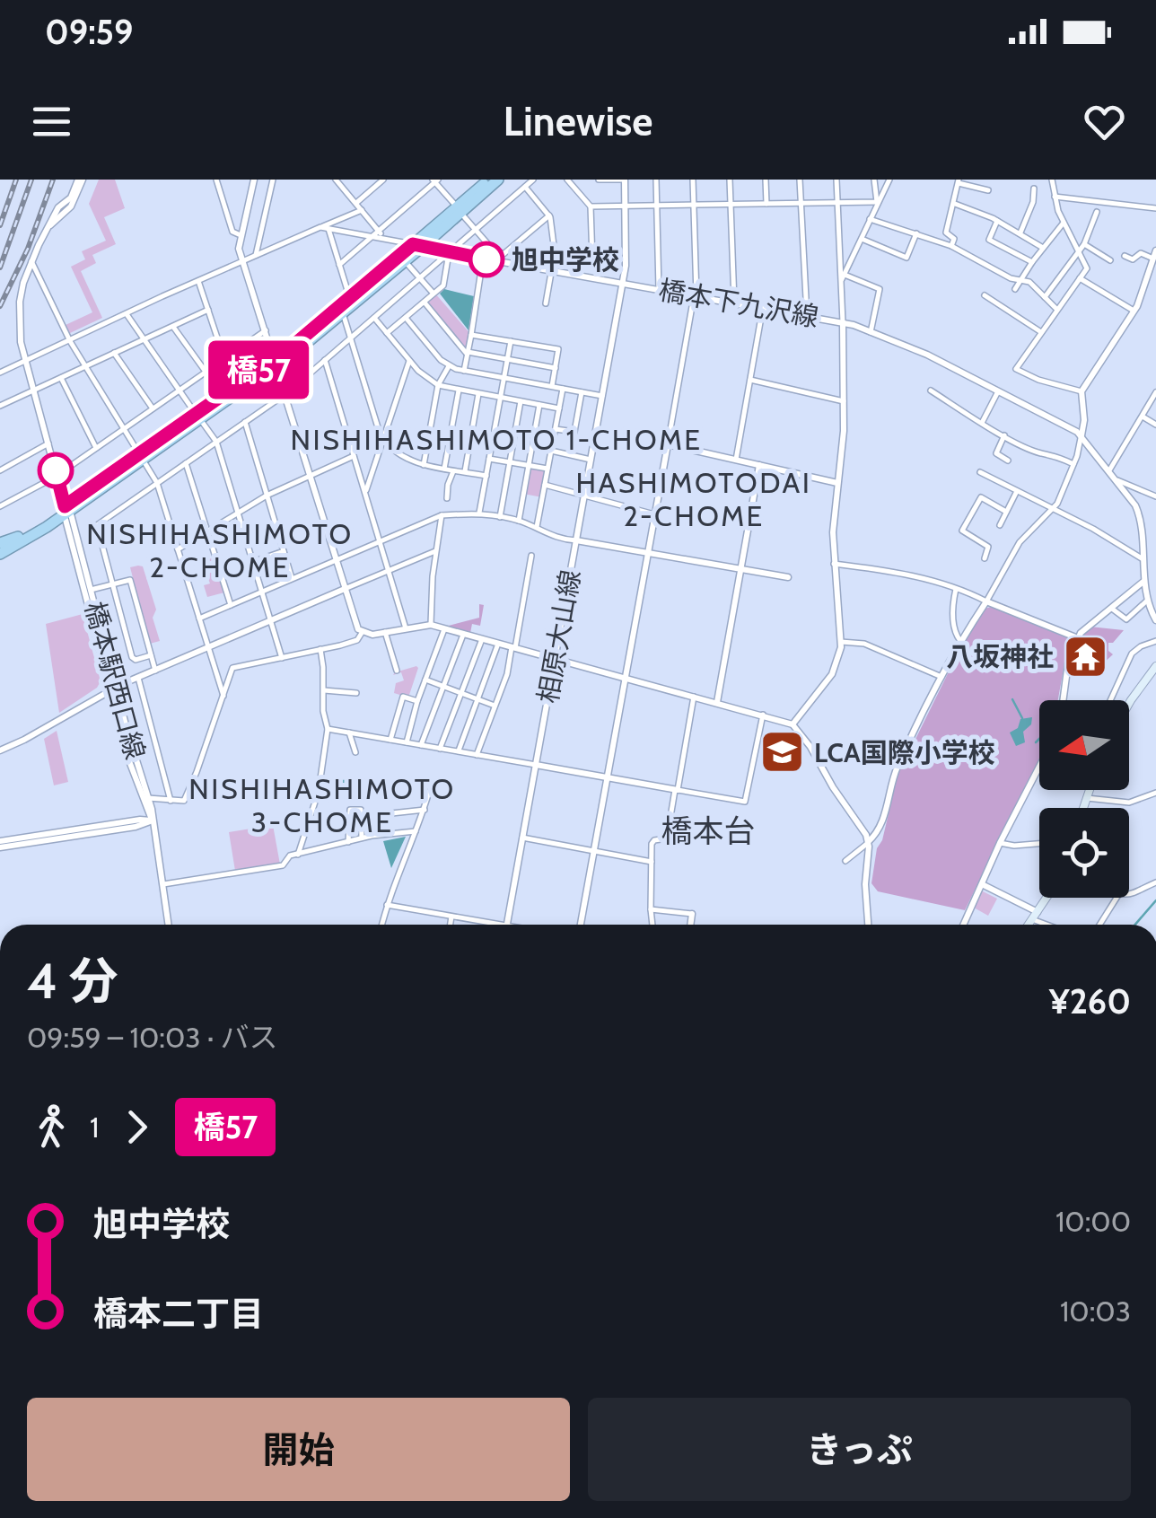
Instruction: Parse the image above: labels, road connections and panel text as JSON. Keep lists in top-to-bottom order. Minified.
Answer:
{"streets":{"street":["橋本下九沢線","相原大山線","橋本駅西口線"]},"crossings":[["橋本下九沢線","相原大山線"]],"districts":["NISHIHASHIMOTO 1-CHOME","HASHIMOTODAI 2-CHOME","NISHIHASHIMOTO 2-CHOME","NISHIHASHIMOTO 3-CHOME","橋本台"],"places":{"other":["旭中学校"],"temple":["八坂神社"],"school or university":["LCA国際小学校"]},"lines":["bus line 橋57"],"north":"left","page":{"status":"09:59","header":"Linewise","on_map":"橋57","heading":["4 分","09:59 – 10:03 · バス","¥260"],"legs":["1","橋57"],"list":[{"name":"旭中学校","value":"10:00"},{"name":"橋本二丁目","value":"10:03"}],"buttons":["開始","きっぷ"]}}
